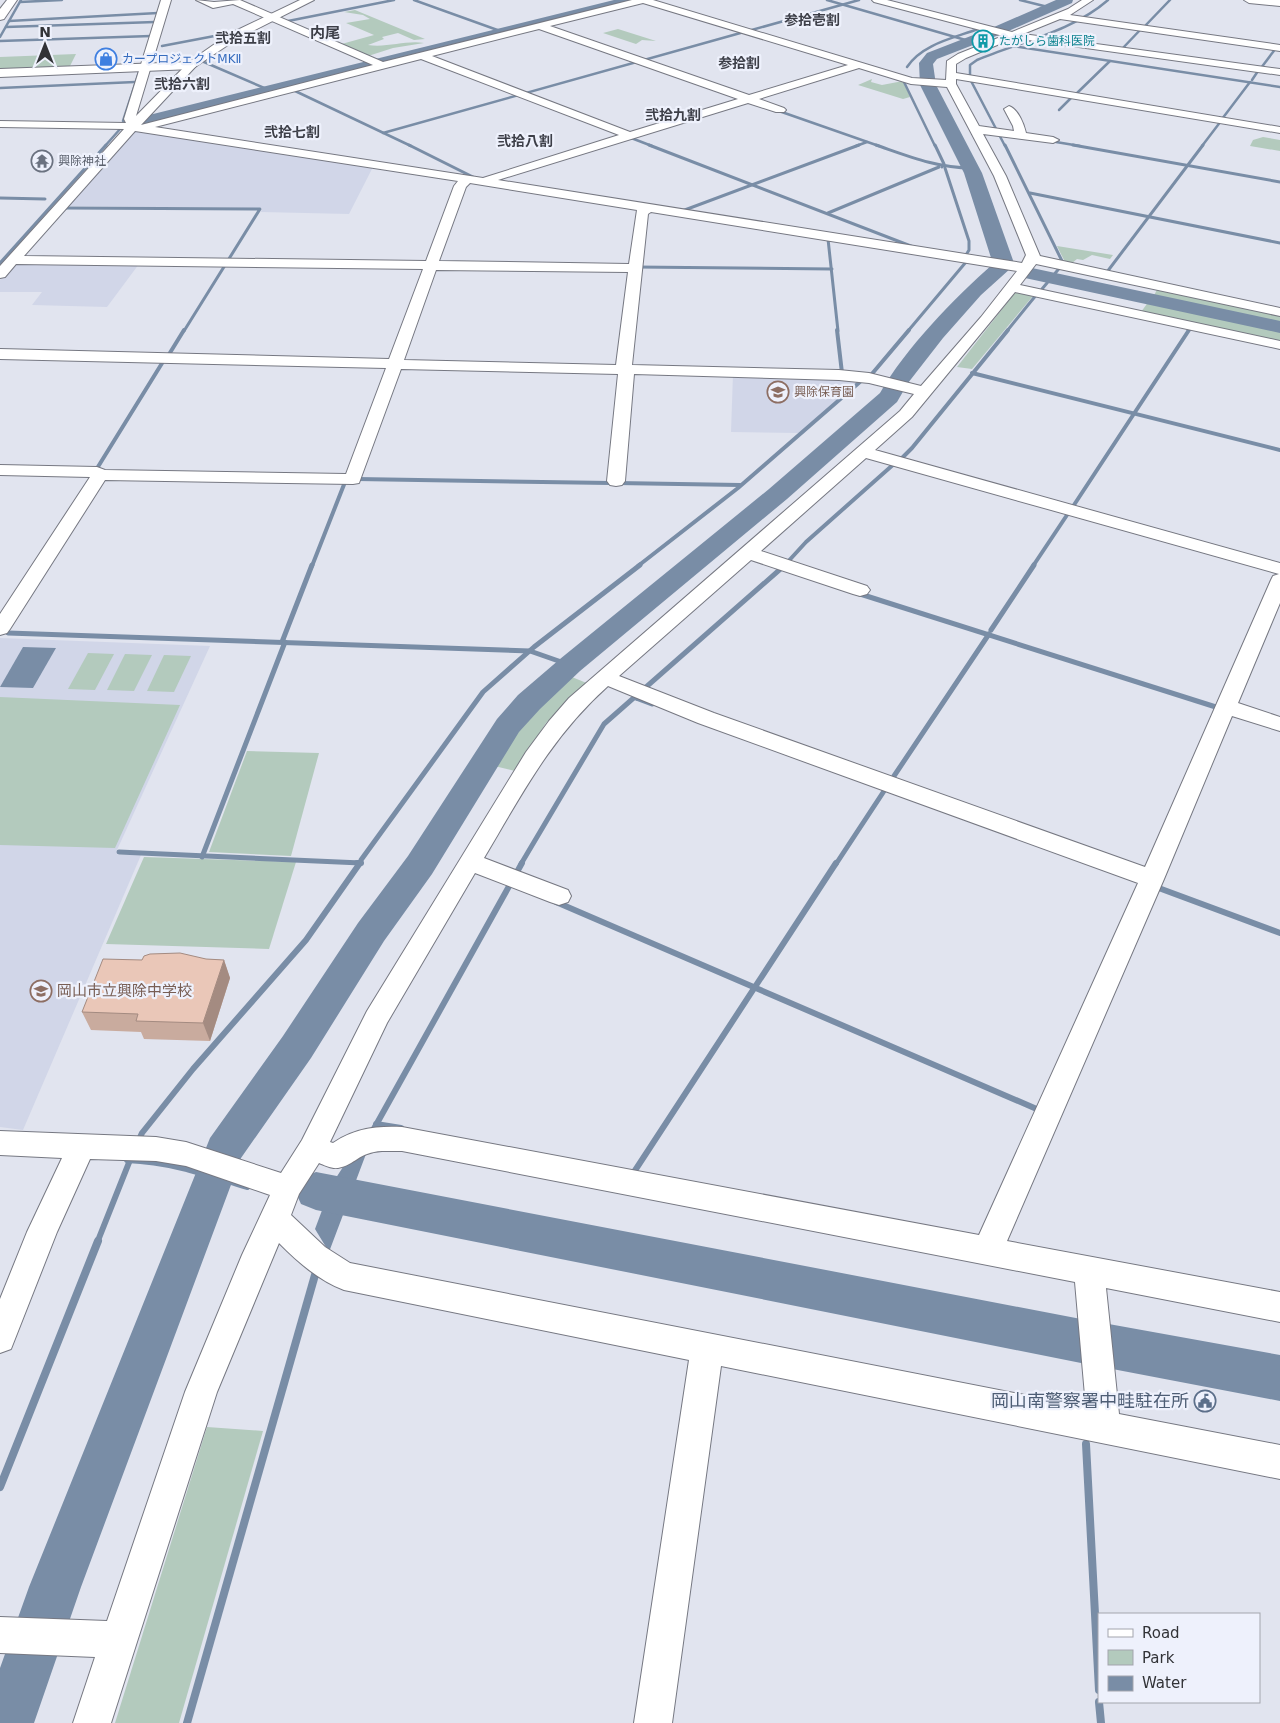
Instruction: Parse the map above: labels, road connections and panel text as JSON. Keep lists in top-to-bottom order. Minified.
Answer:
{"districts":["参拾壱割","内尾","弐拾五割","参拾割","弐拾六割","弐拾九割","弐拾七割","弐拾八割"],"places":{"building":["たがしら歯科医院"],"shop":["カープロジェクトMKⅡ"],"temple":["興除神社"],"school or university":["興除保育園","岡山市立興除中学校"],"public building":["岡山南警察署中畦駐在所"]},"legend":["Road","Park","Water"],"north":"top"}
